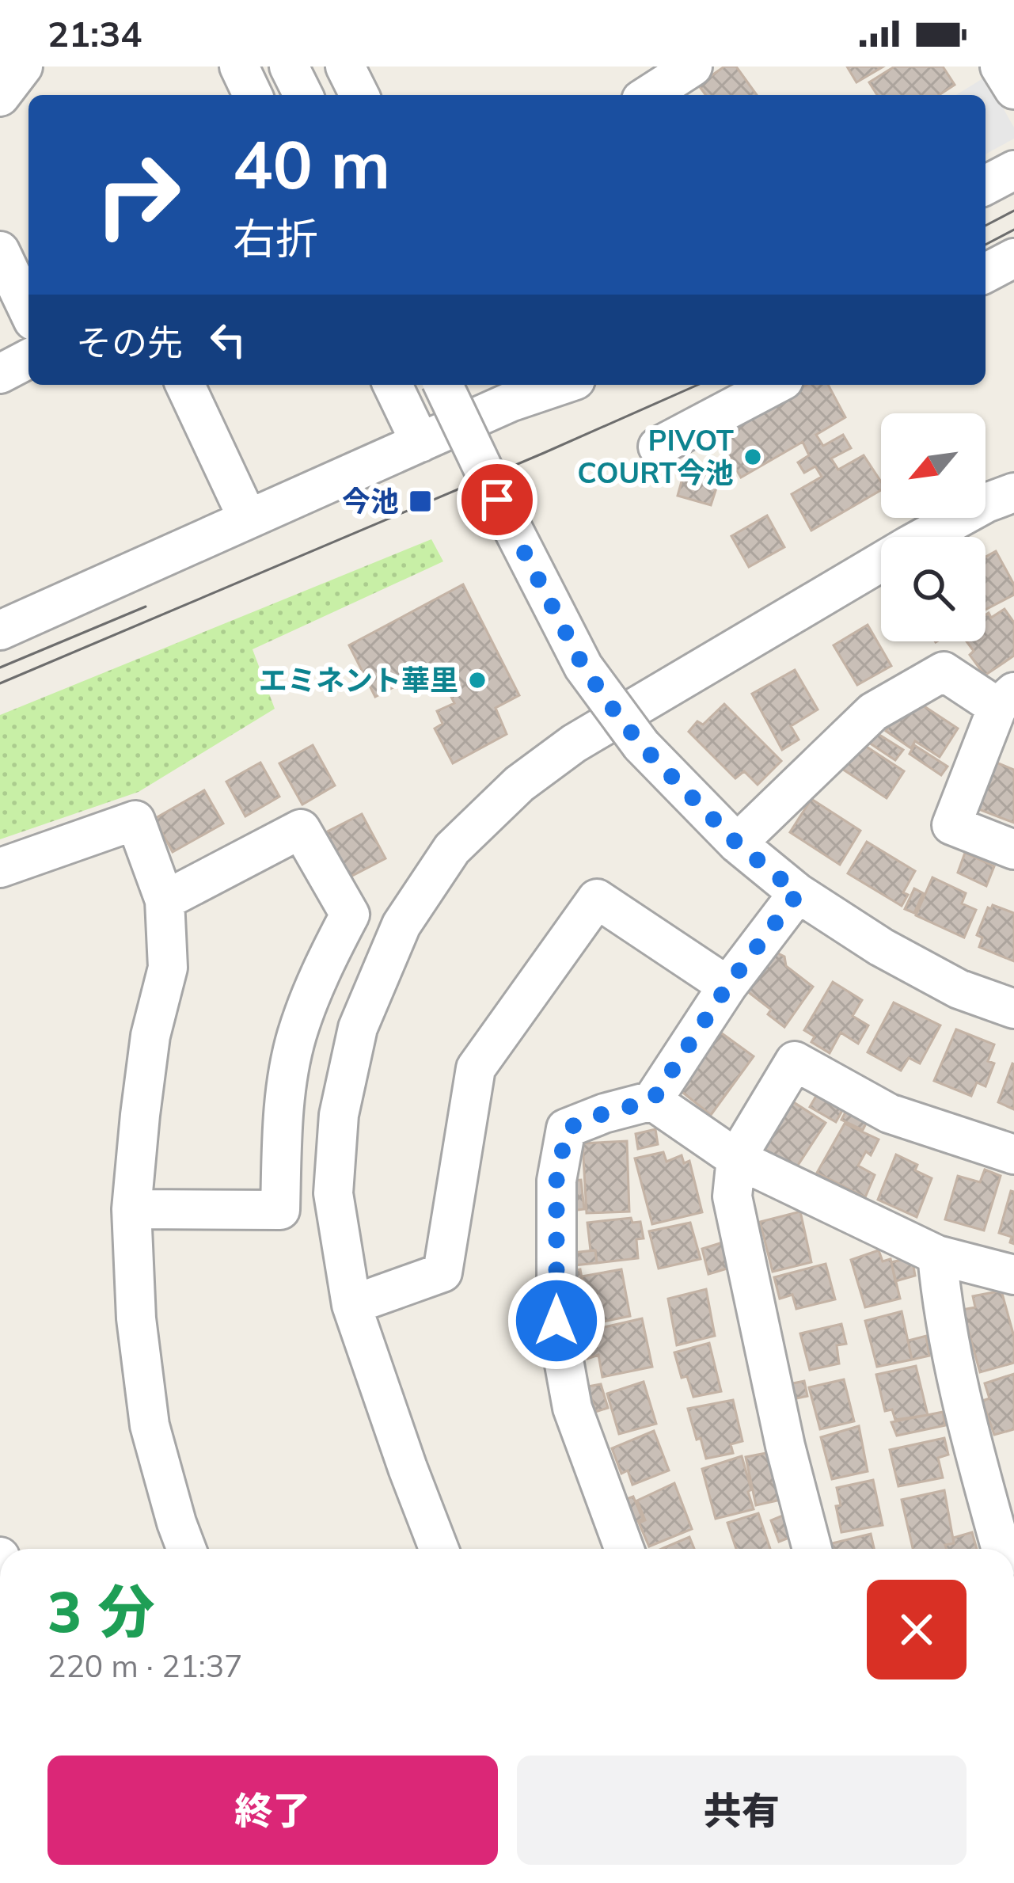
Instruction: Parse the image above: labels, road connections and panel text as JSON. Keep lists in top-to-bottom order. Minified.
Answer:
{"places":{"other":["PIVOT COURT今池","エミネント華里"],"transit":["今池"]},"north":"bottom left","page":{"status":"21:34","turn":["40 m","右折"],"then":"その先","heading":["3 分","220 m · 21:37"],"buttons":["終了","共有"]}}
